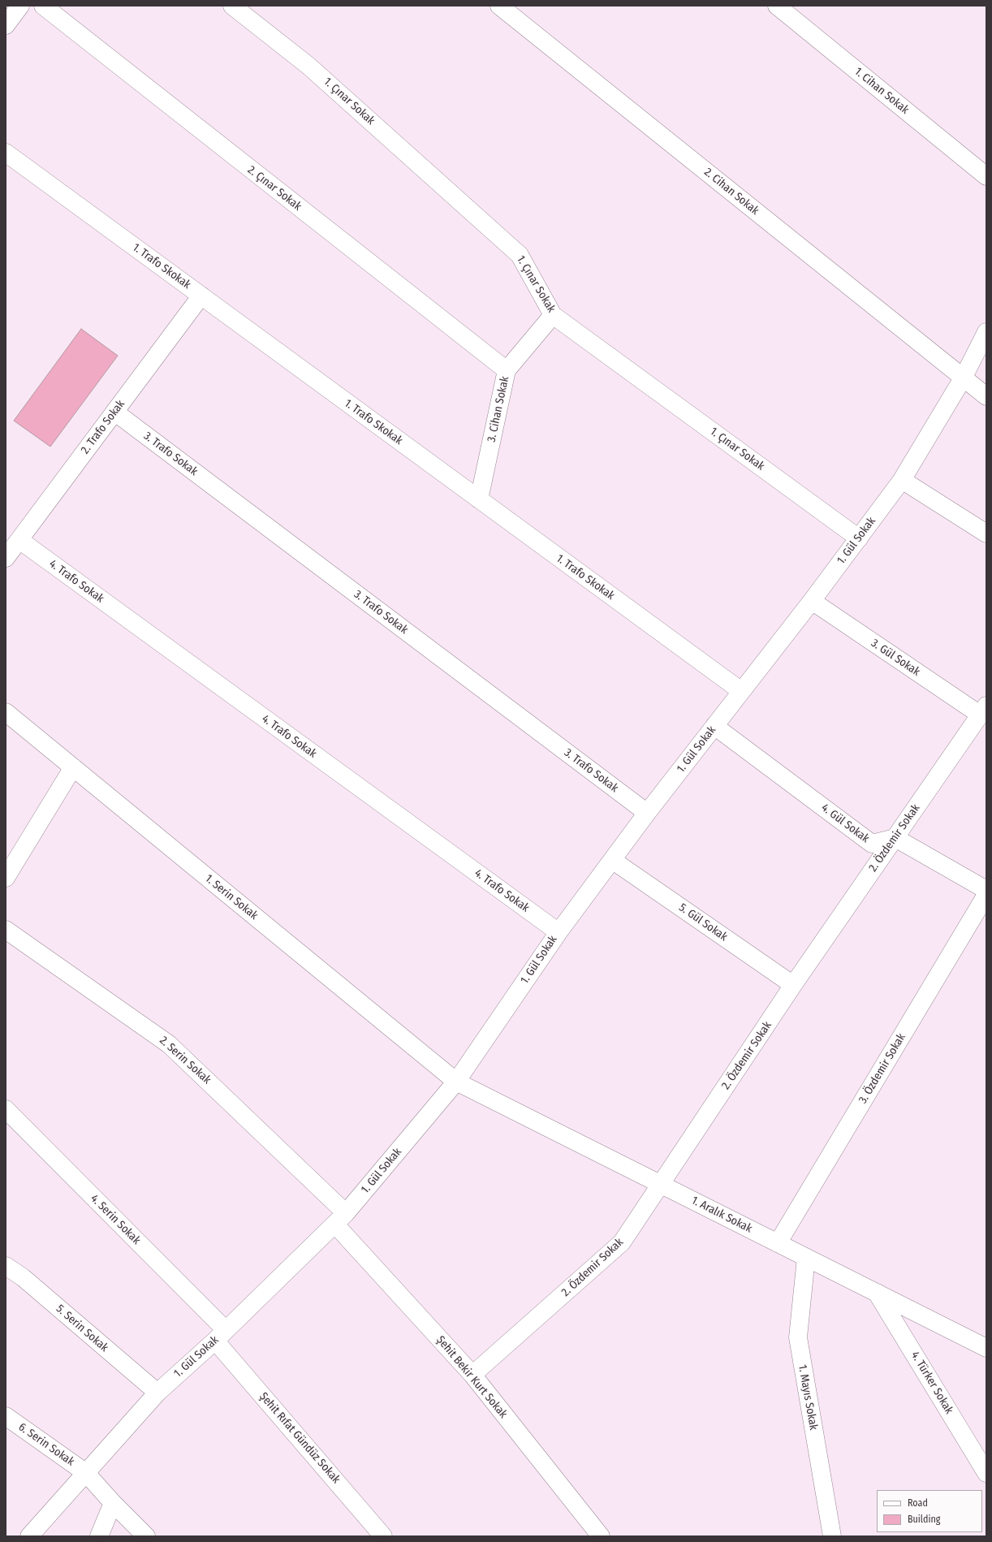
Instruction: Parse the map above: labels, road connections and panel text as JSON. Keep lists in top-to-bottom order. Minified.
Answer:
{"streets":{"street":["1. Cihan Sokak","1. Çınar Sokak","2. Çınar Sokak","2. Cihan Sokak","1. Trafo Skokak","3. Cihan Sokak","2. Trafo Sokak","3. Trafo Sokak","1. Gül Sokak","4. Trafo Sokak","3. Gül Sokak","4. Gül Sokak","2. Özdemir Sokak","1. Serin Sokak","5. Gül Sokak","2. Serin Sokak","3. Özdemir Sokak","1. Aralık Sokak","4. Serin Sokak","5. Serin Sokak","Şehit Bekir Kurt Sokak","4. Türker Sokak","1. Mayıs Sokak","Şehit Rıfat Gündüz Sokak","6. Serin Sokak"]},"crossings":[["1. Çınar Sokak","3. Cihan Sokak"],["1. Çınar Sokak","1. Gül Sokak"],["2. Çınar Sokak","3. Cihan Sokak"],["2. Cihan Sokak","1. Gül Sokak"],["1. Trafo Skokak","3. Cihan Sokak"],["1. Trafo Skokak","2. Trafo Sokak"],["1. Trafo Skokak","1. Gül Sokak"],["2. Trafo Sokak","3. Trafo Sokak"],["2. Trafo Sokak","4. Trafo Sokak"],["3. Trafo Sokak","1. Gül Sokak"],["1. Gül Sokak","4. Trafo Sokak"],["1. Gül Sokak","3. Gül Sokak"],["1. Gül Sokak","4. Gül Sokak"],["1. Gül Sokak","1. Serin Sokak"],["1. Gül Sokak","5. Gül Sokak"],["1. Gül Sokak","2. Serin Sokak"],["1. Gül Sokak","1. Aralık Sokak"],["1. Gül Sokak","4. Serin Sokak"],["1. Gül Sokak","5. Serin Sokak"],["1. Gül Sokak","Şehit Bekir Kurt Sokak"],["1. Gül Sokak","Şehit Rıfat Gündüz Sokak"],["1. Gül Sokak","6. Serin Sokak"],["3. Gül Sokak","2. Özdemir Sokak"],["4. Gül Sokak","2. Özdemir Sokak"],["2. Özdemir Sokak","5. Gül Sokak"],["2. Özdemir Sokak","1. Aralık Sokak"],["2. Özdemir Sokak","Şehit Bekir Kurt Sokak"],["1. Serin Sokak","1. Aralık Sokak"],["2. Serin Sokak","Şehit Bekir Kurt Sokak"],["3. Özdemir Sokak","1. Aralık Sokak"],["1. Aralık Sokak","4. Türker Sokak"],["1. Aralık Sokak","1. Mayıs Sokak"],["4. Serin Sokak","Şehit Rıfat Gündüz Sokak"]],"legend":["Road","Building"]}
